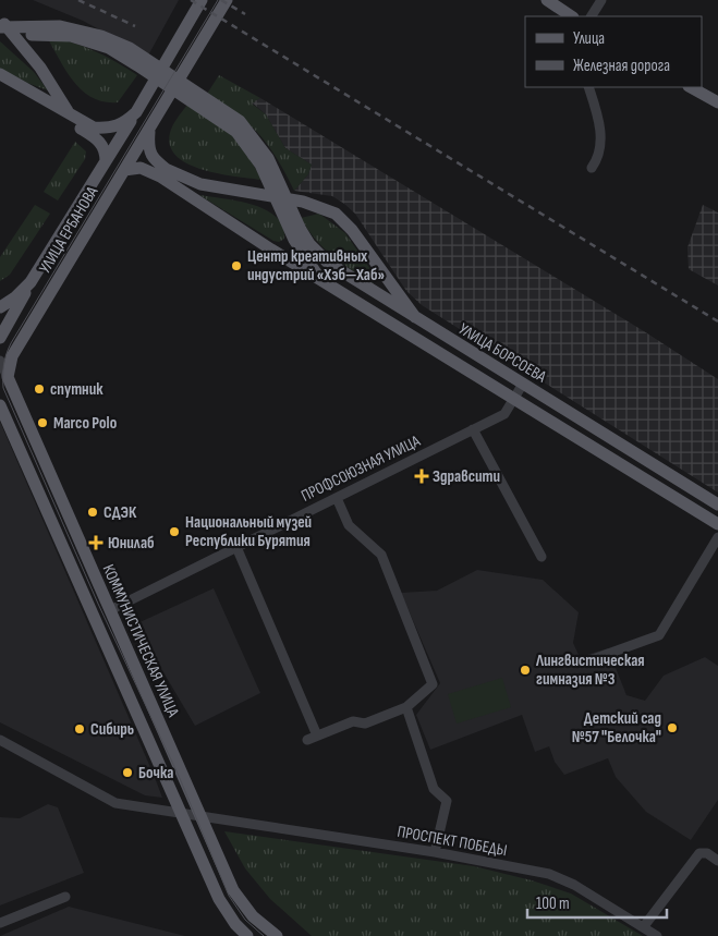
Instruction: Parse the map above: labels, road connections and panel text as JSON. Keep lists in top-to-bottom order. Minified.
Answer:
{"streets":{"main road":["УЛИЦА ЕРБАНОВА","УЛИЦА БОРСОЕВА","КОММУНИСТИЧЕСКАЯ УЛИЦА"],"street":["ПРОФСОЮЗНАЯ УЛИЦА","ПРОСПЕКТ ПОБЕДЫ"]},"crossings":[["УЛИЦА ЕРБАНОВА","УЛИЦА БОРСОЕВА"],["УЛИЦА БОРСОЕВА","ПРОФСОЮЗНАЯ УЛИЦА"],["ПРОФСОЮЗНАЯ УЛИЦА","КОММУНИСТИЧЕСКАЯ УЛИЦА"]],"places":{"other":["Центр креативных индустрий «Хэб—Хаб»","спутник","Marco Polo","СДЭК","Национальный музей Республики Бурятия","Лингвистическая гимназия №3","Детский сад №57 \"Белочка\"","Сибирь","Бочка"],"health":["Здравсити","Юнилаб"]},"legend":["Улица","Железная дорога"],"scale_bar":"100 m"}
